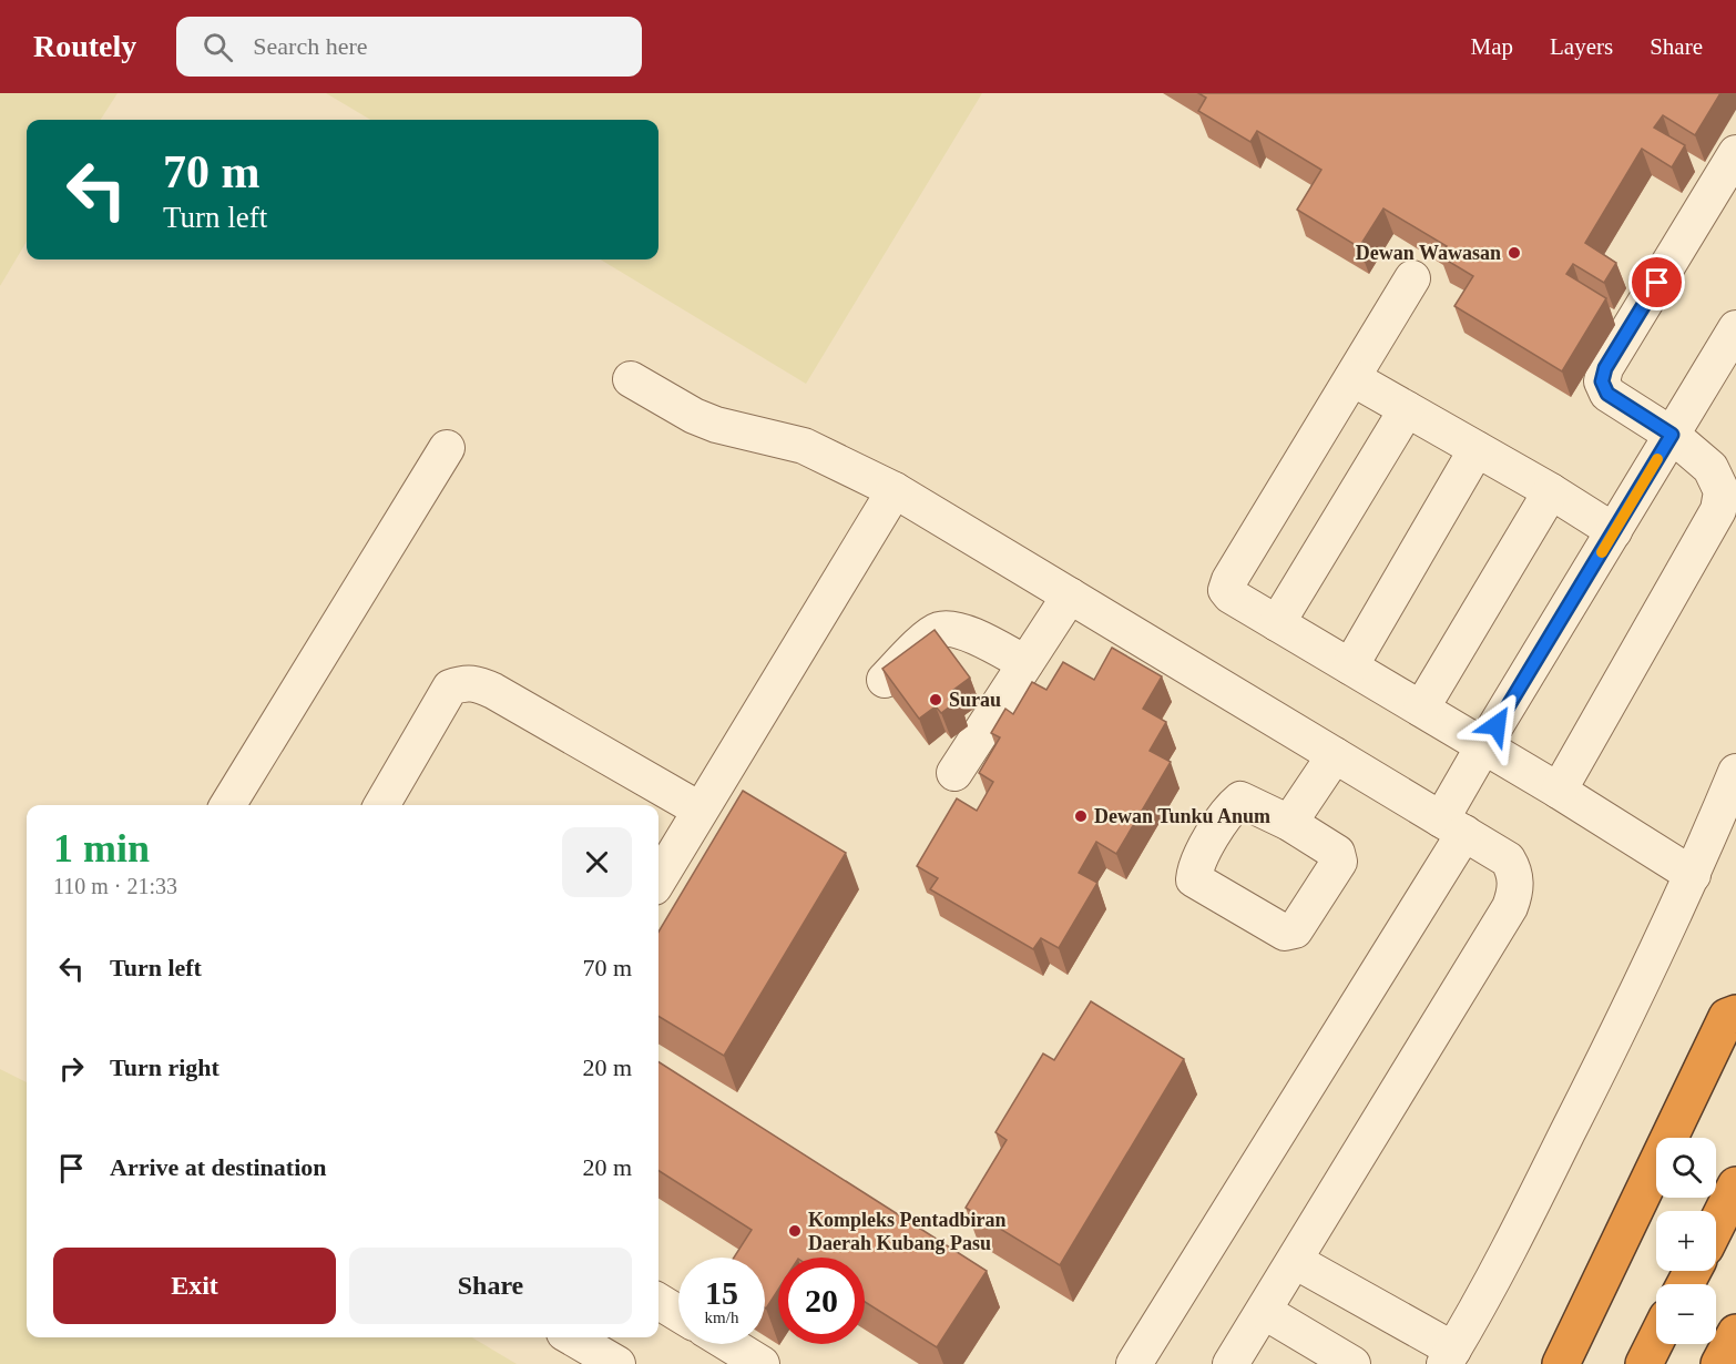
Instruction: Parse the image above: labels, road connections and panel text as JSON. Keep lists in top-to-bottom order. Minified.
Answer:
{"places":["Dewan Wawasan","Surau","Dewan Tunku Anum","Kompleks Pentadbiran Daerah Kubang Pasu"],"page":{"header":"Routely","search":"Search here","nav":["Map","Layers","Share"],"turn":["70 m","Turn left"],"heading":["1 min","110 m · 21:33"],"list":[{"name":"Turn left","value":"70 m"},{"name":"Turn right","value":"20 m"},{"name":"Arrive at destination","value":"20 m"}],"map_buttons":["+","−"],"buttons":["Exit","Share"],"speed":"15 km/h","limit":"20"}}
